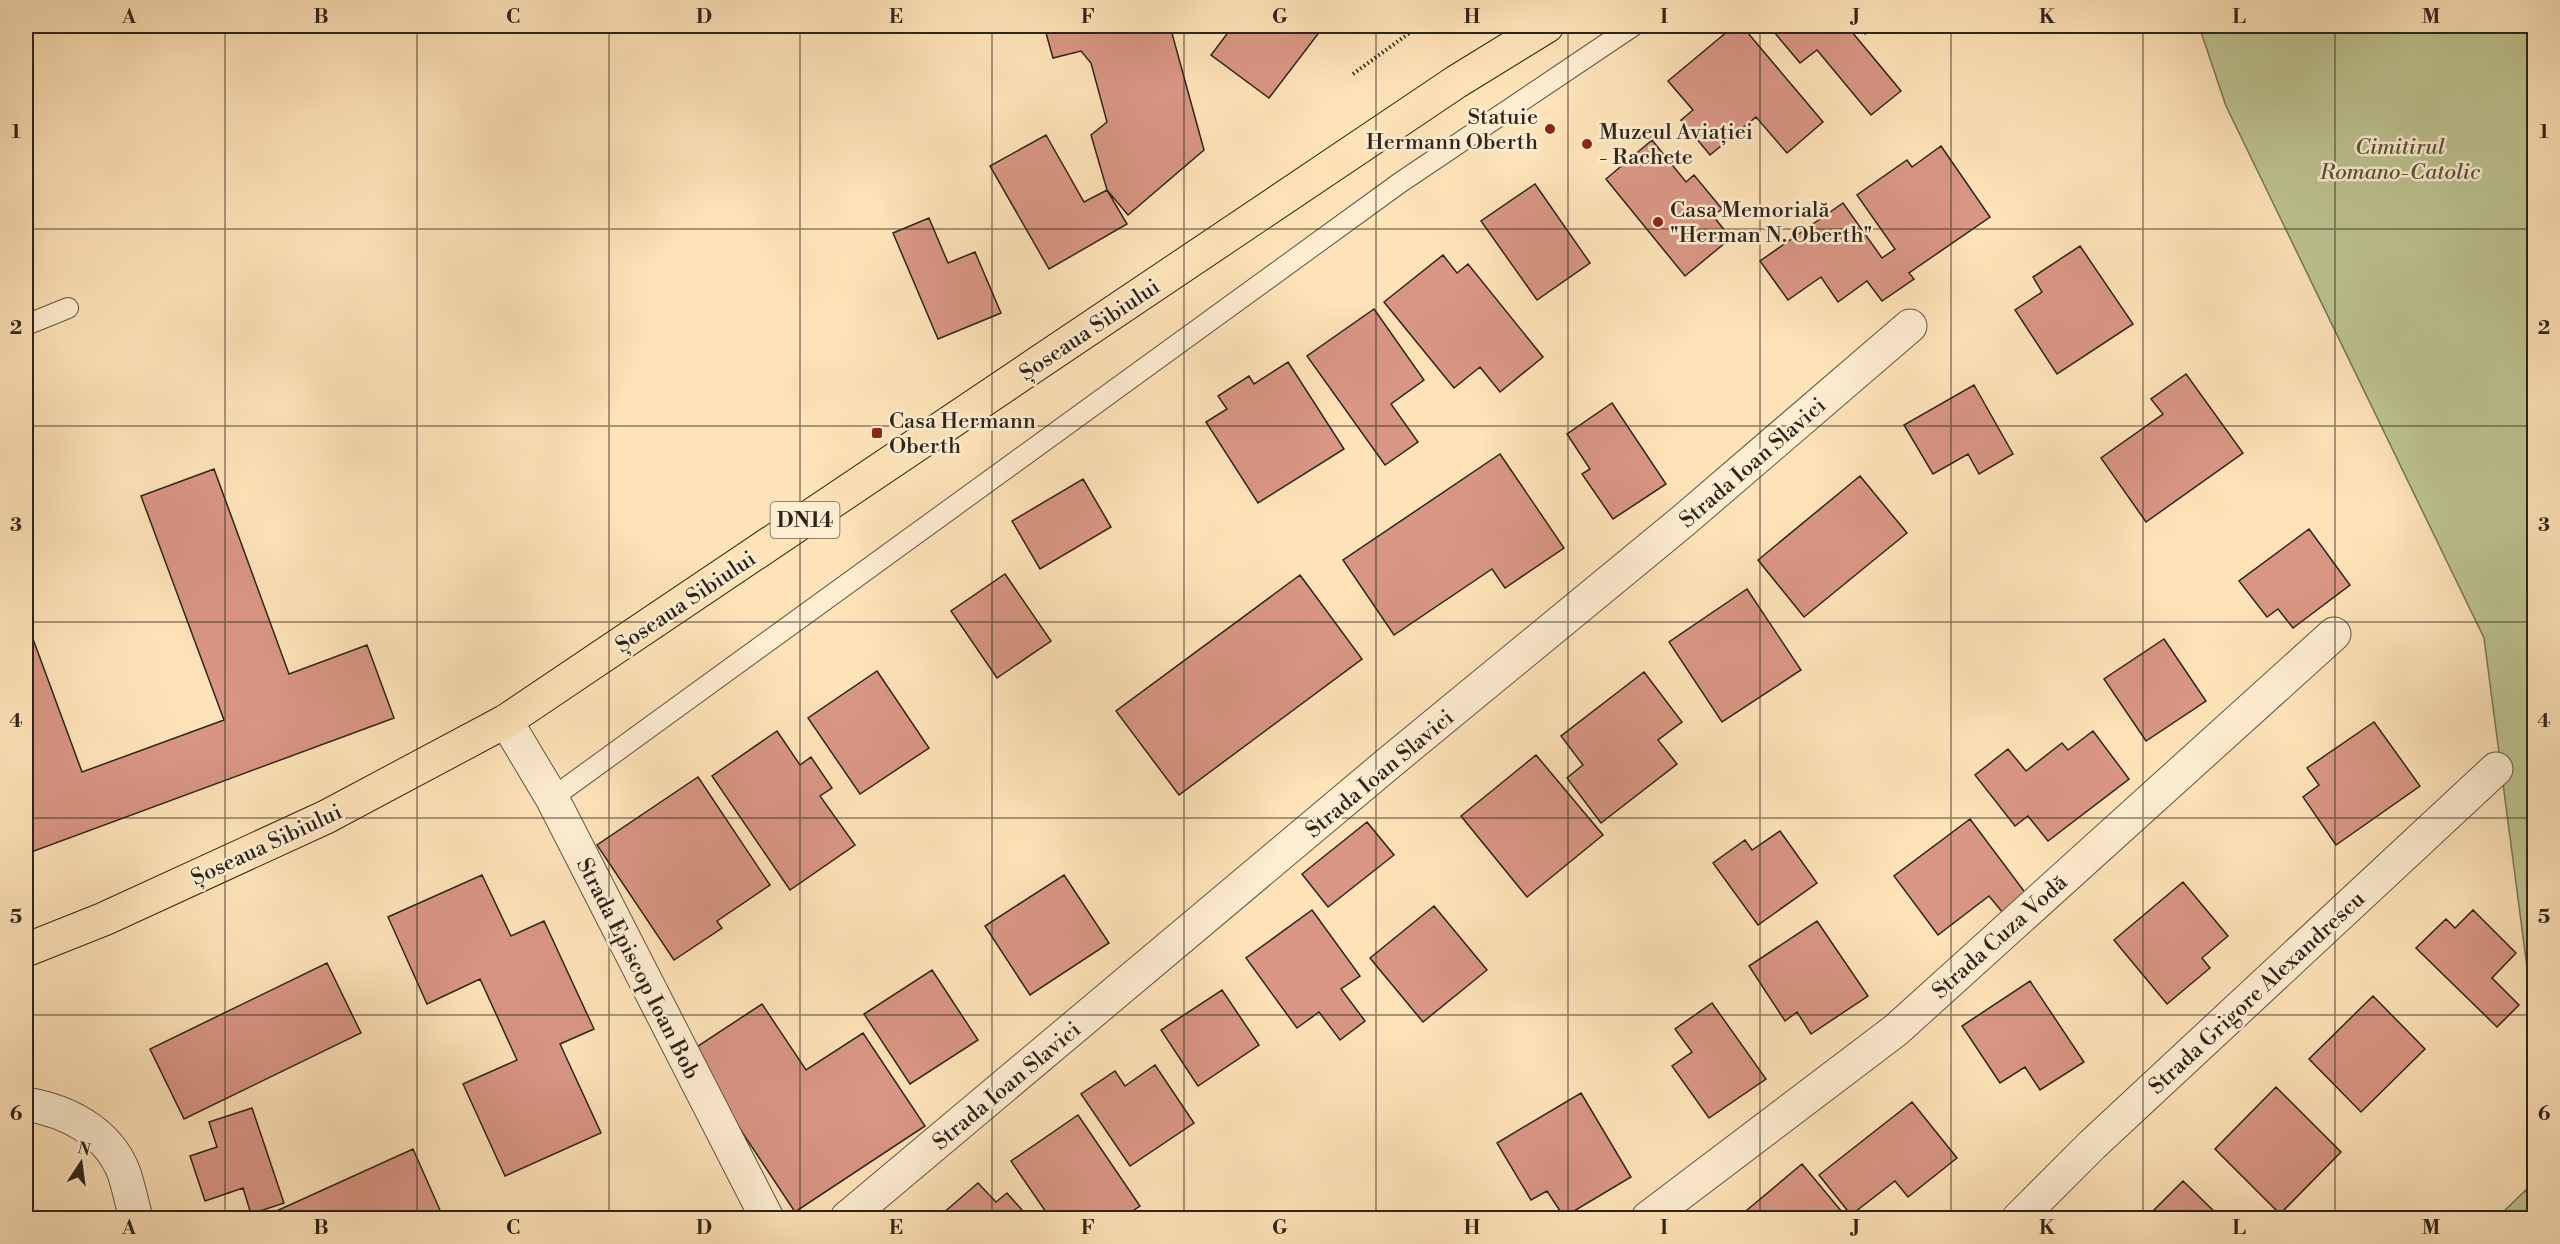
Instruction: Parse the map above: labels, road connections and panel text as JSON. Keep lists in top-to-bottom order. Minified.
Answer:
{"streets":{"main road":["Șoseaua Sibiului","DN14"],"street":["Strada Ioan Slavici","Strada Cuza Vodă","Strada Episcop Ioan Bob","Strada Grigore Alexandrescu"]},"crossings":[["Șoseaua Sibiului","Strada Episcop Ioan Bob"]],"parks":["Cimitirul Romano-Catolic"],"places":{"other":["Statuie Hermann Oberth","Muzeul Aviației - Rachete","Casa Memorială \"Herman N. Oberth\""],"transit":["Casa Hermann Oberth"]},"north":"top","grid":{"columns":["A","B","C","D","E","F","G","H","I","J","K","L","M"],"rows":["1","2","3","4","5","6"]}}
